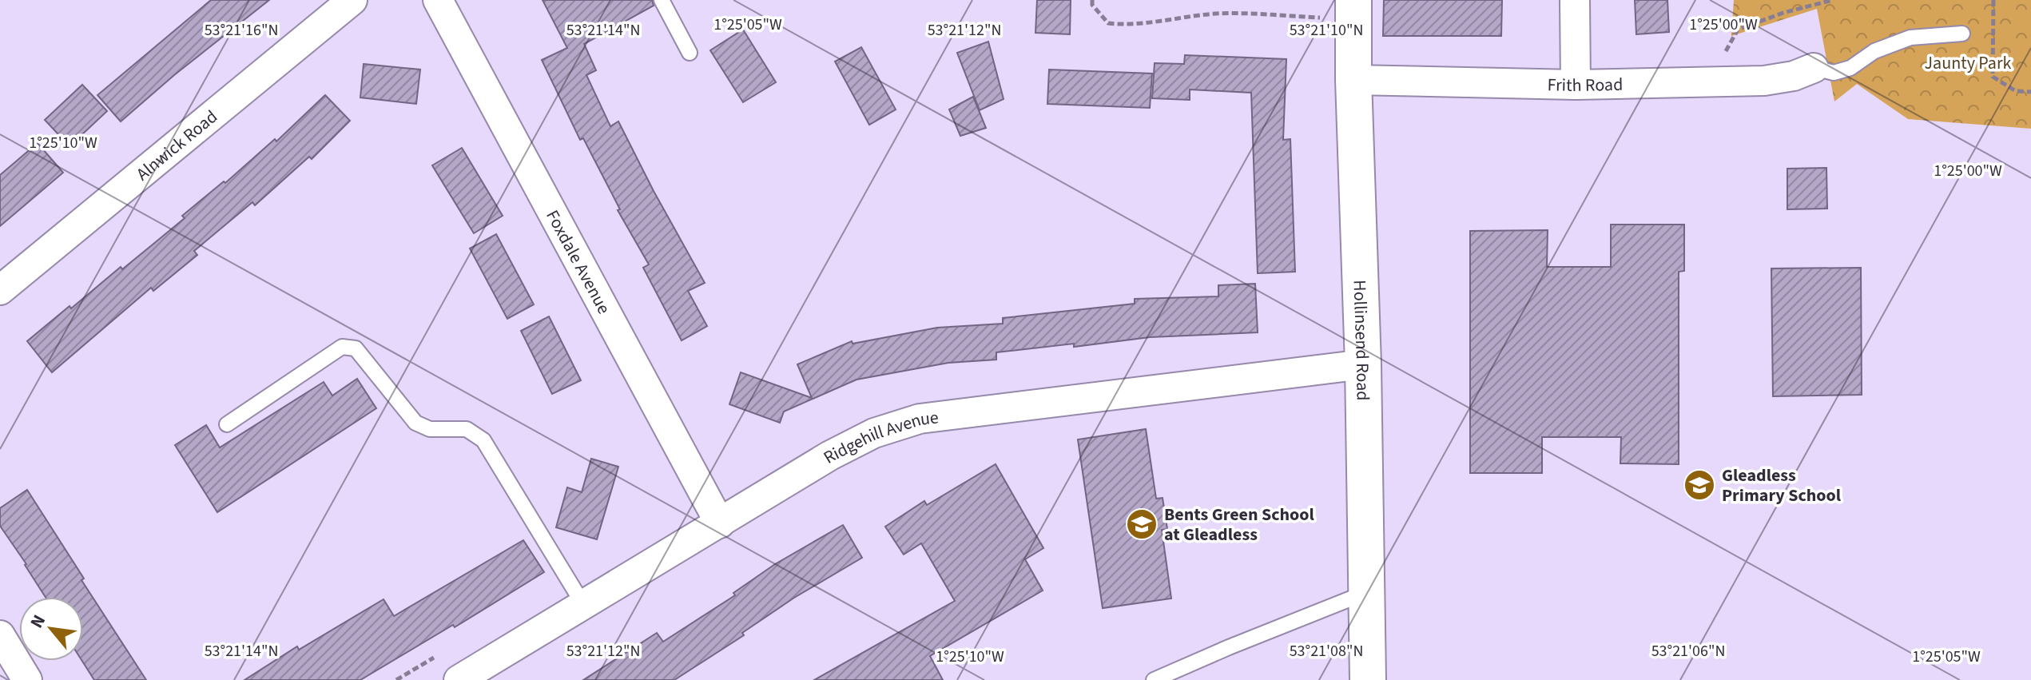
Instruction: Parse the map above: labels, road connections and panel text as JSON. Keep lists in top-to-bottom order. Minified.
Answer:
{"streets":{"main road":["Hollinsend Road"],"street":["Frith Road","Alnwick Road","Foxdale Avenue","Ridgehill Avenue"]},"crossings":[["Frith Road","Hollinsend Road"],["Foxdale Avenue","Ridgehill Avenue"],["Hollinsend Road","Ridgehill Avenue"]],"parks":["Jaunty Park"],"places":{"school or university":["Gleadless Primary School","Bents Green School at Gleadless"]},"north":"top left","coordinates":["1°25'00\"W","1°25'05\"W","53°21'16\"N","53°21'14\"N","53°21'12\"N","53°21'10\"N","1°25'10\"W","53°21'08\"N","53°21'06\"N"]}
